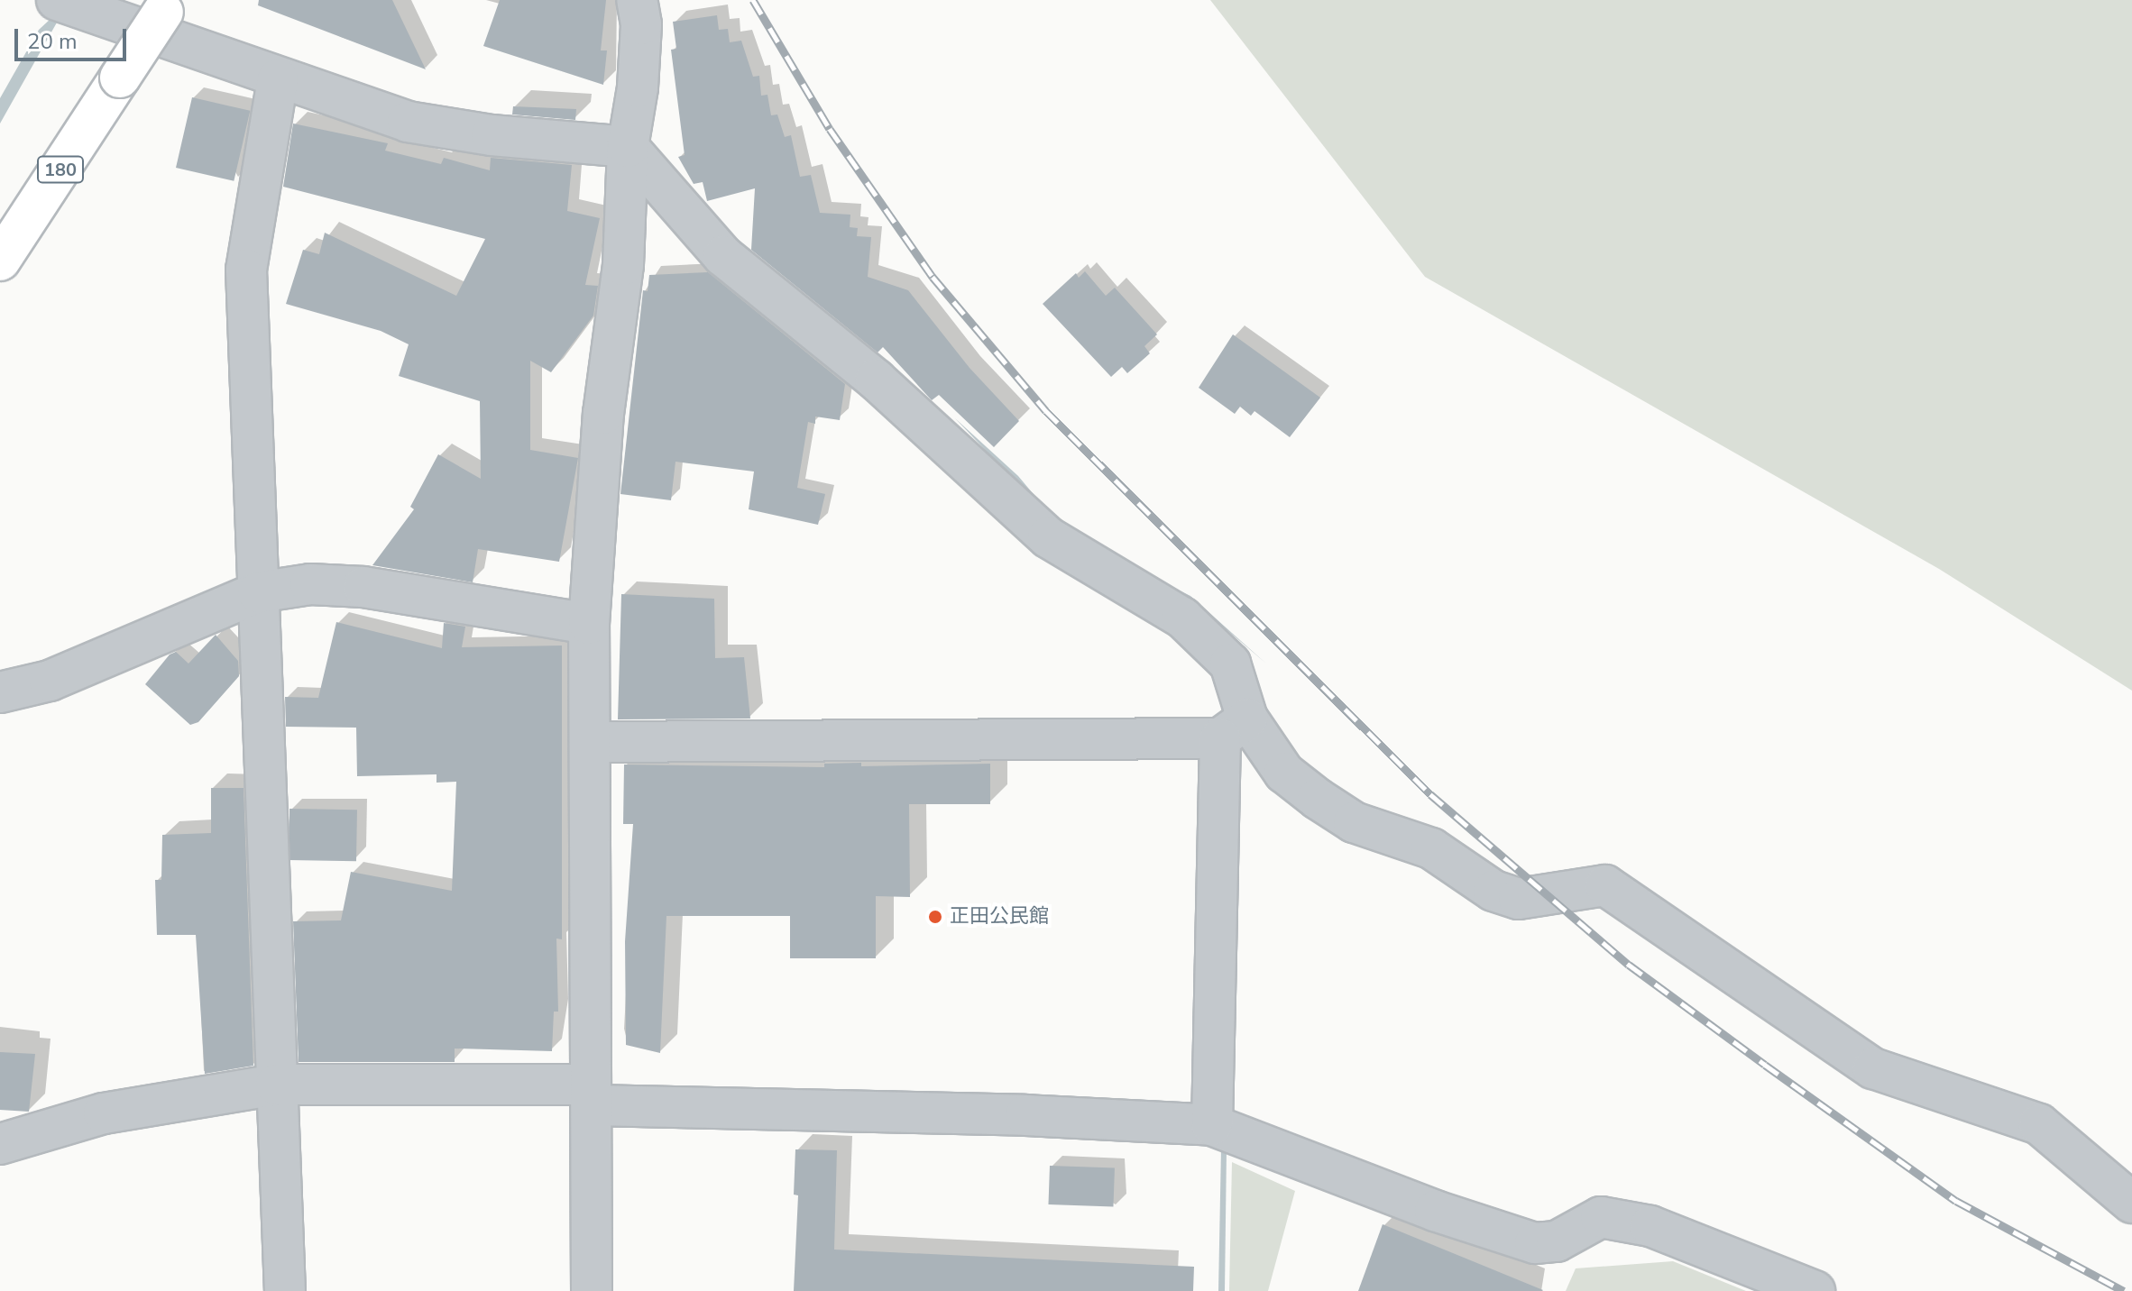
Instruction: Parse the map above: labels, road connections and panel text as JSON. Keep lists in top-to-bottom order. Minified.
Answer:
{"streets":{"highway":["180"]},"places":["正田公民館"],"scale_bar":"20 m"}
